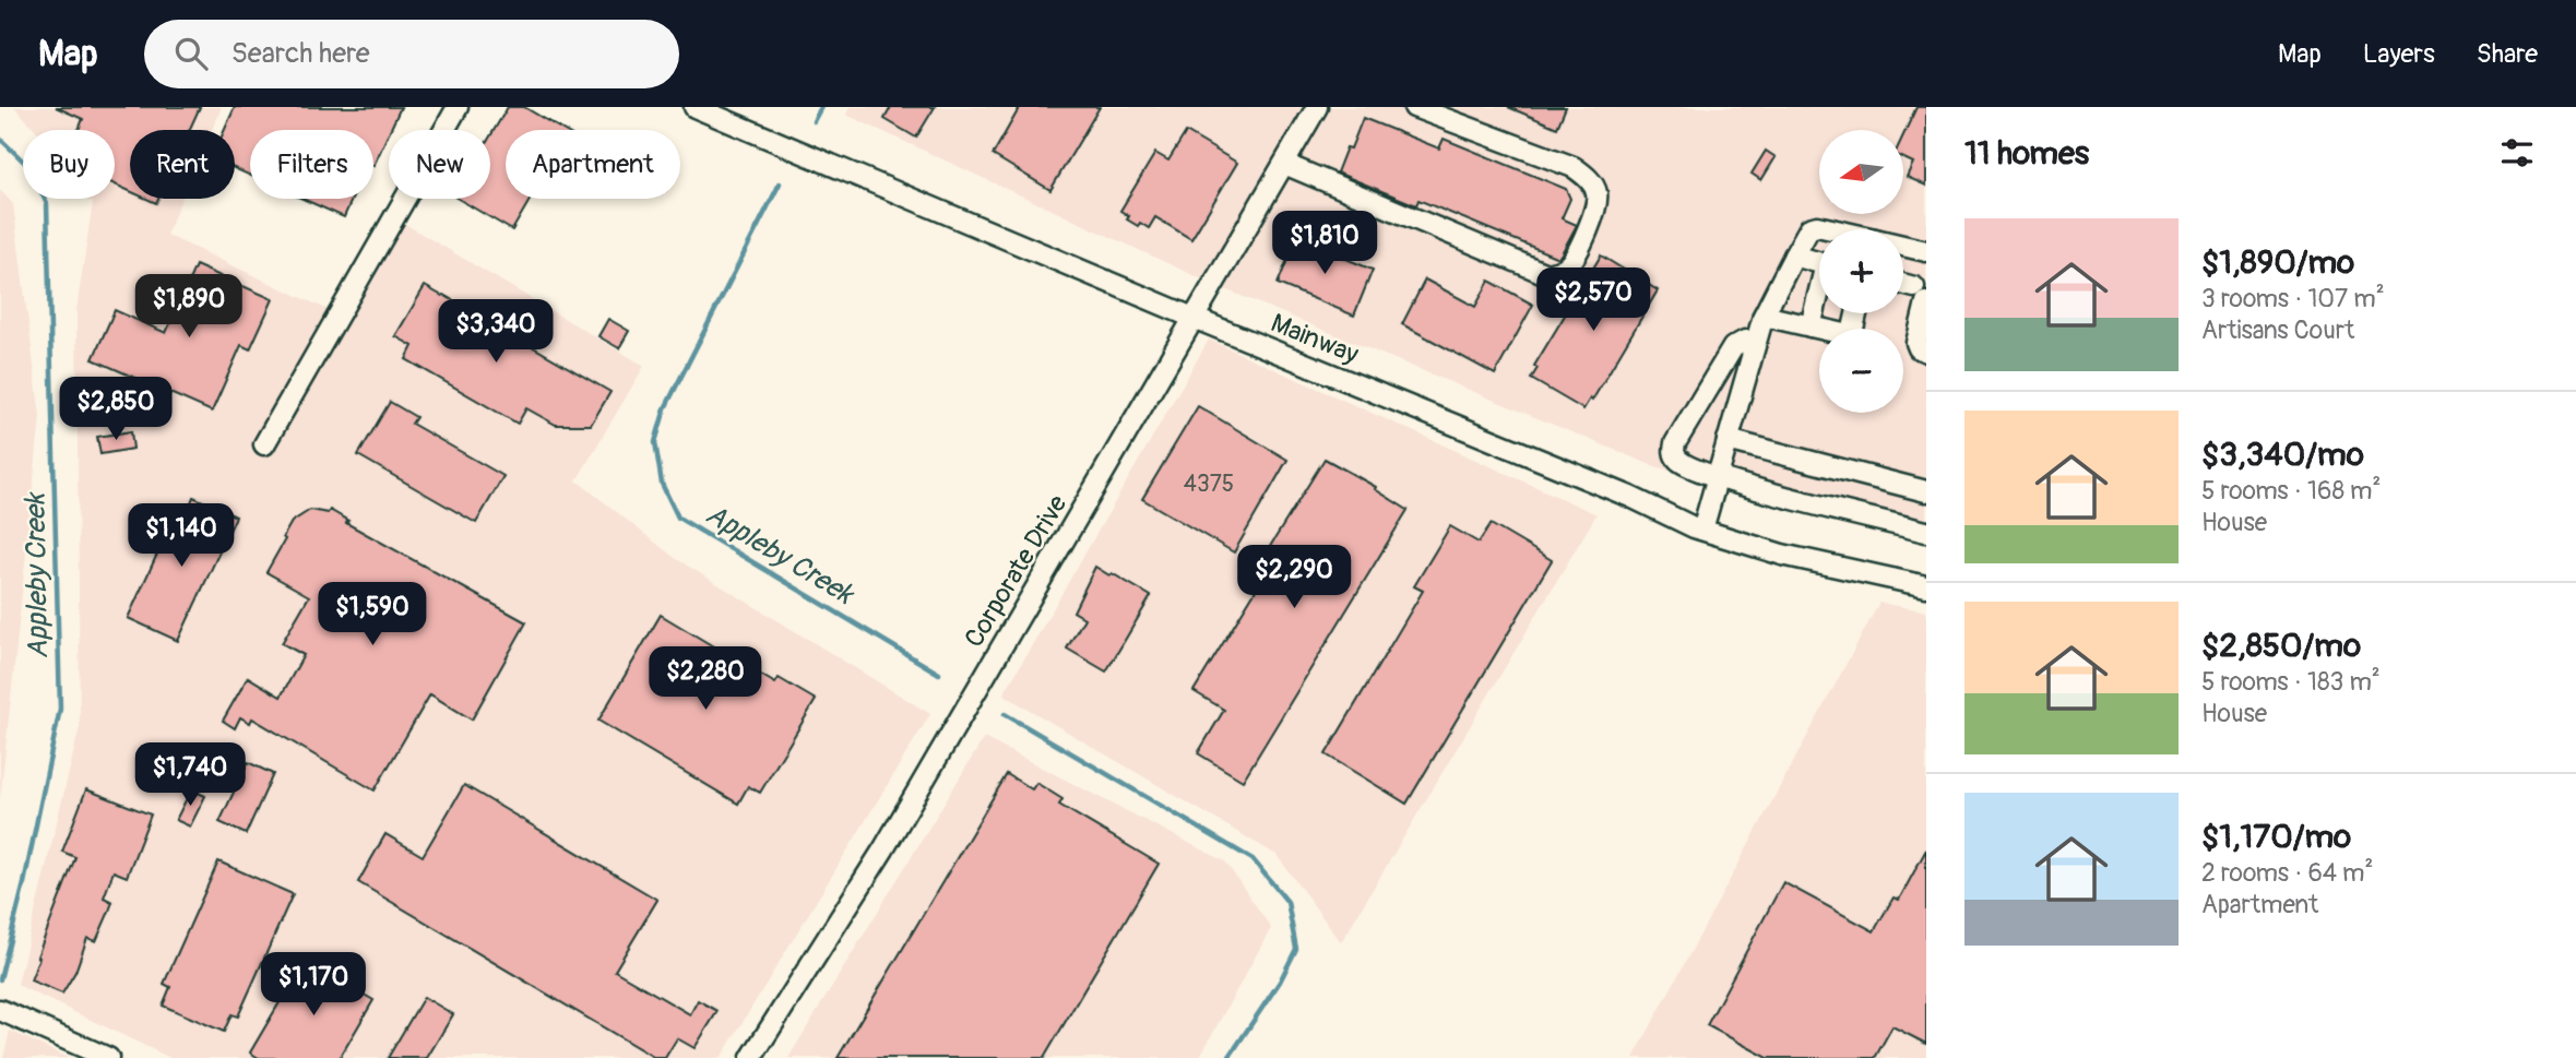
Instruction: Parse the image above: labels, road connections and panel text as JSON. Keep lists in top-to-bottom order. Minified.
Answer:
{"streets":{"street":["Mainway","Corporate Drive"]},"crossings":[["Mainway","Corporate Drive"]],"water":["Appleby Creek"],"house_numbers":["4375"],"north":"left","page":{"header":"Map","search":"Search here","nav":["Map","Layers","Share"],"heading":"11 homes","map_buttons":["+","−"],"chip":["Buy","Rent","Filters","New","Apartment"],"list":[{"name":"$1,890/mo","note":"3 rooms · 107 m² · Artisans Court"},{"name":"$3,340/mo","note":"5 rooms · 168 m² · House"},{"name":"$2,850/mo","note":"5 rooms · 183 m² · House"},{"name":"$1,170/mo","note":"2 rooms · 64 m² · Apartment"}],"price":["$1,810","$2,570","$1,890","$3,340","$2,850","$1,140","$2,290","$1,590","$2,280","$1,740","$1,170"]}}
